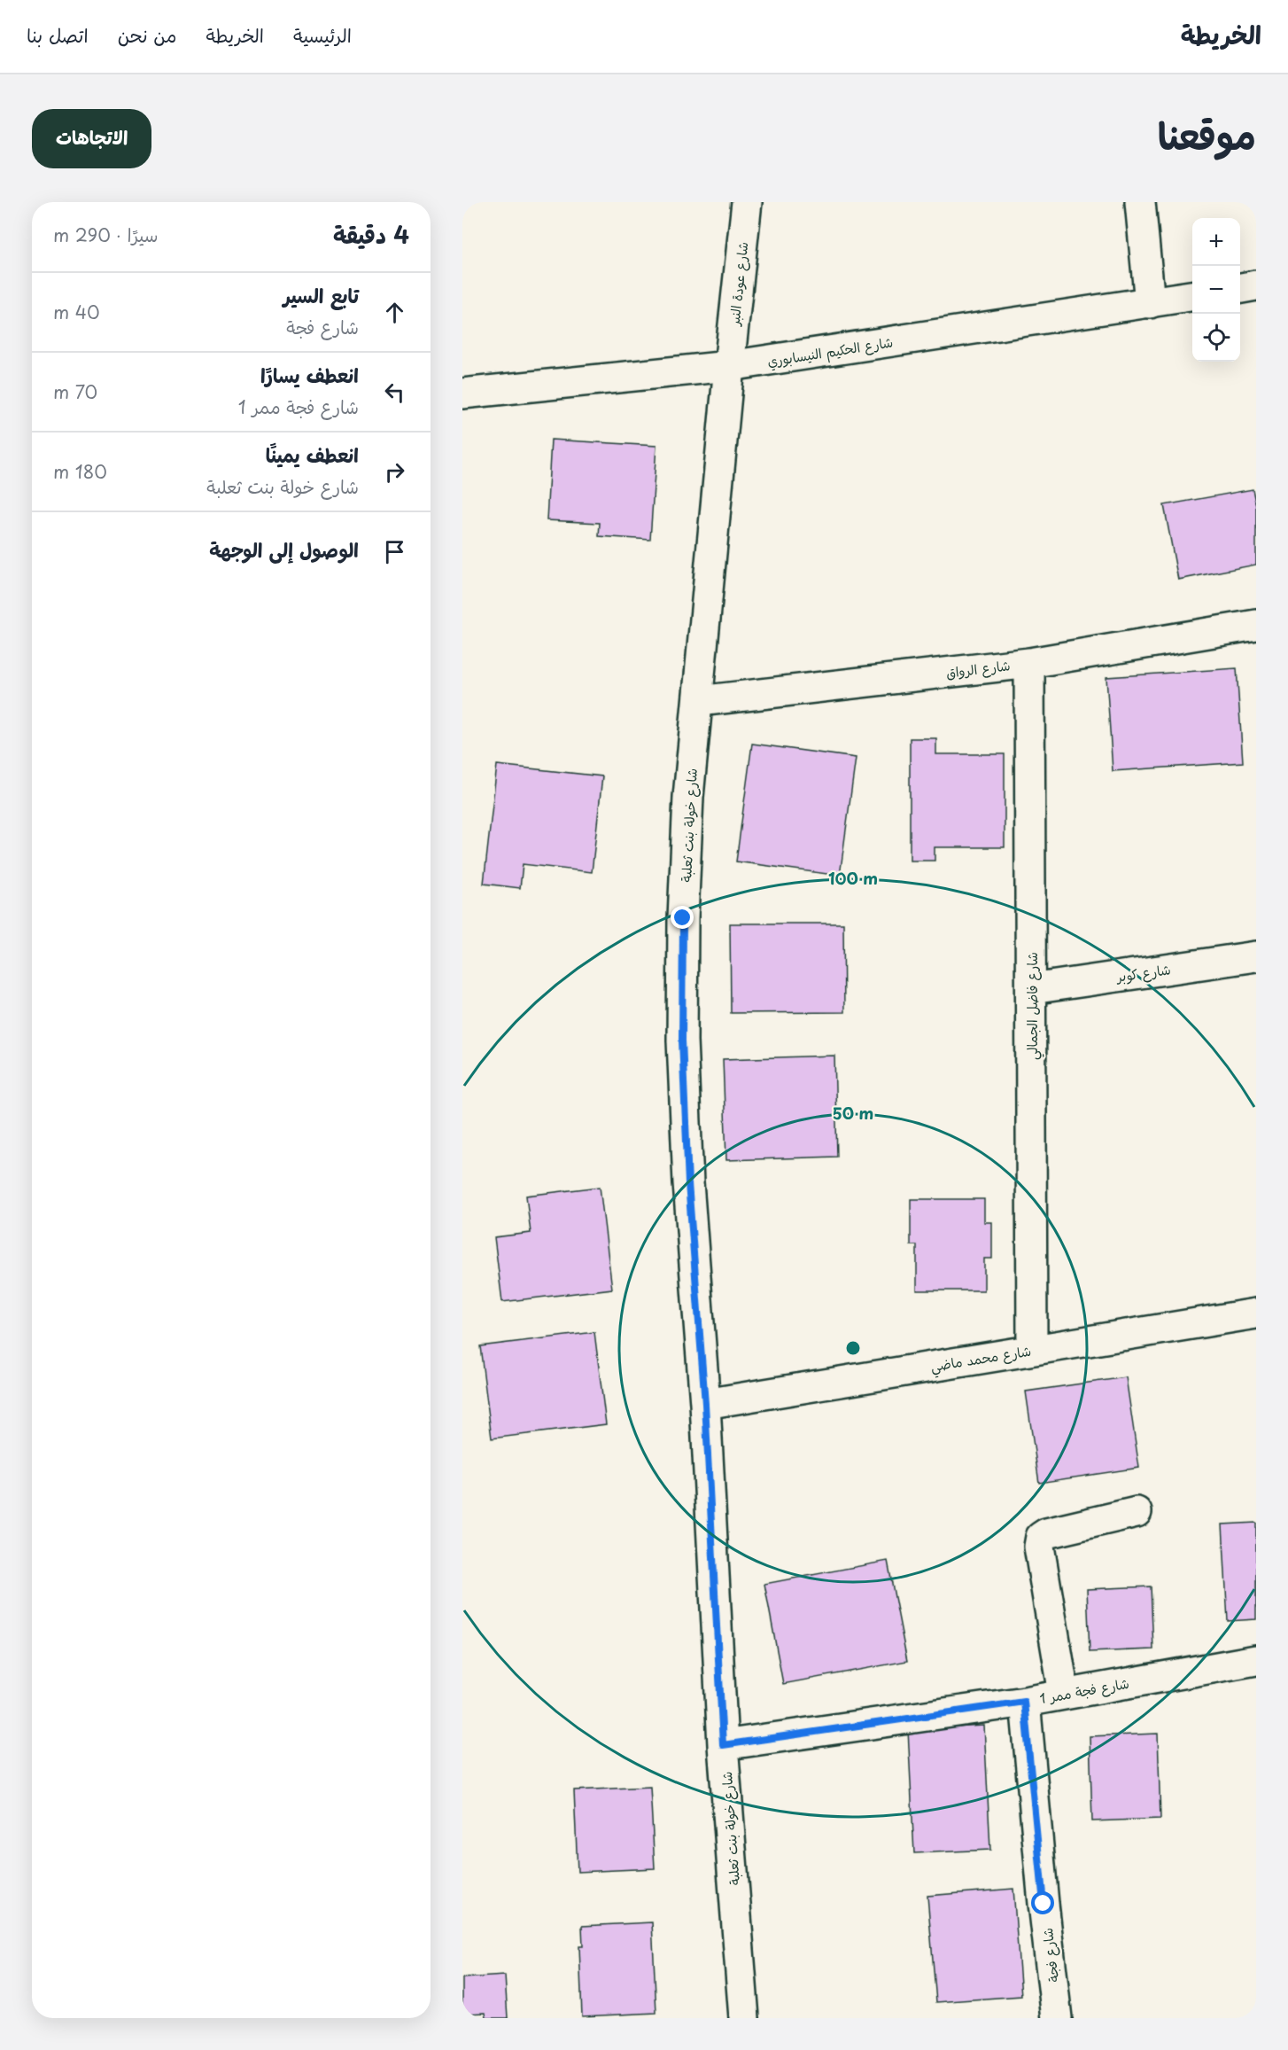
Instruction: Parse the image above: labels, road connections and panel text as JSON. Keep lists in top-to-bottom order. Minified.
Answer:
{"streets":{"street":["شارع عودة النبر","شارع الحكيم النيسابوري","شارع الرواق","شارع خولة بنت ثعلبة","شارع كوبر","شارع فاضل الجمالي","شارع محمد ماضي","شارع فجة ممر 1","شارع فجة"]},"crossings":[["شارع عودة النبر","شارع الحكيم النيسابوري"],["شارع عودة النبر","شارع خولة بنت ثعلبة"],["شارع الحكيم النيسابوري","شارع خولة بنت ثعلبة"],["شارع الرواق","شارع خولة بنت ثعلبة"],["شارع الرواق","شارع فاضل الجمالي"],["شارع خولة بنت ثعلبة","شارع محمد ماضي"],["شارع خولة بنت ثعلبة","شارع فجة ممر 1"],["شارع كوبر","شارع فاضل الجمالي"],["شارع فاضل الجمالي","شارع محمد ماضي"],["شارع فجة ممر 1","شارع فجة"]],"page":{"header":"الخريطة","nav":["الرئيسية","الخريطة","من نحن","اتصل بنا"],"title":"موقعنا","buttons":"الاتجاهات","heading":["4 دقيقة","سيرًا · 290 m"],"map_buttons":["+","−"],"list":[["تابع السير","شارع فجة","40 m"],["انعطف يسارًا","شارع فجة ممر 1","70 m"],["انعطف يمينًا","شارع خولة بنت ثعلبة","180 m"],"الوصول إلى الوجهة"]},"rings":["100 m","50 m"]}
